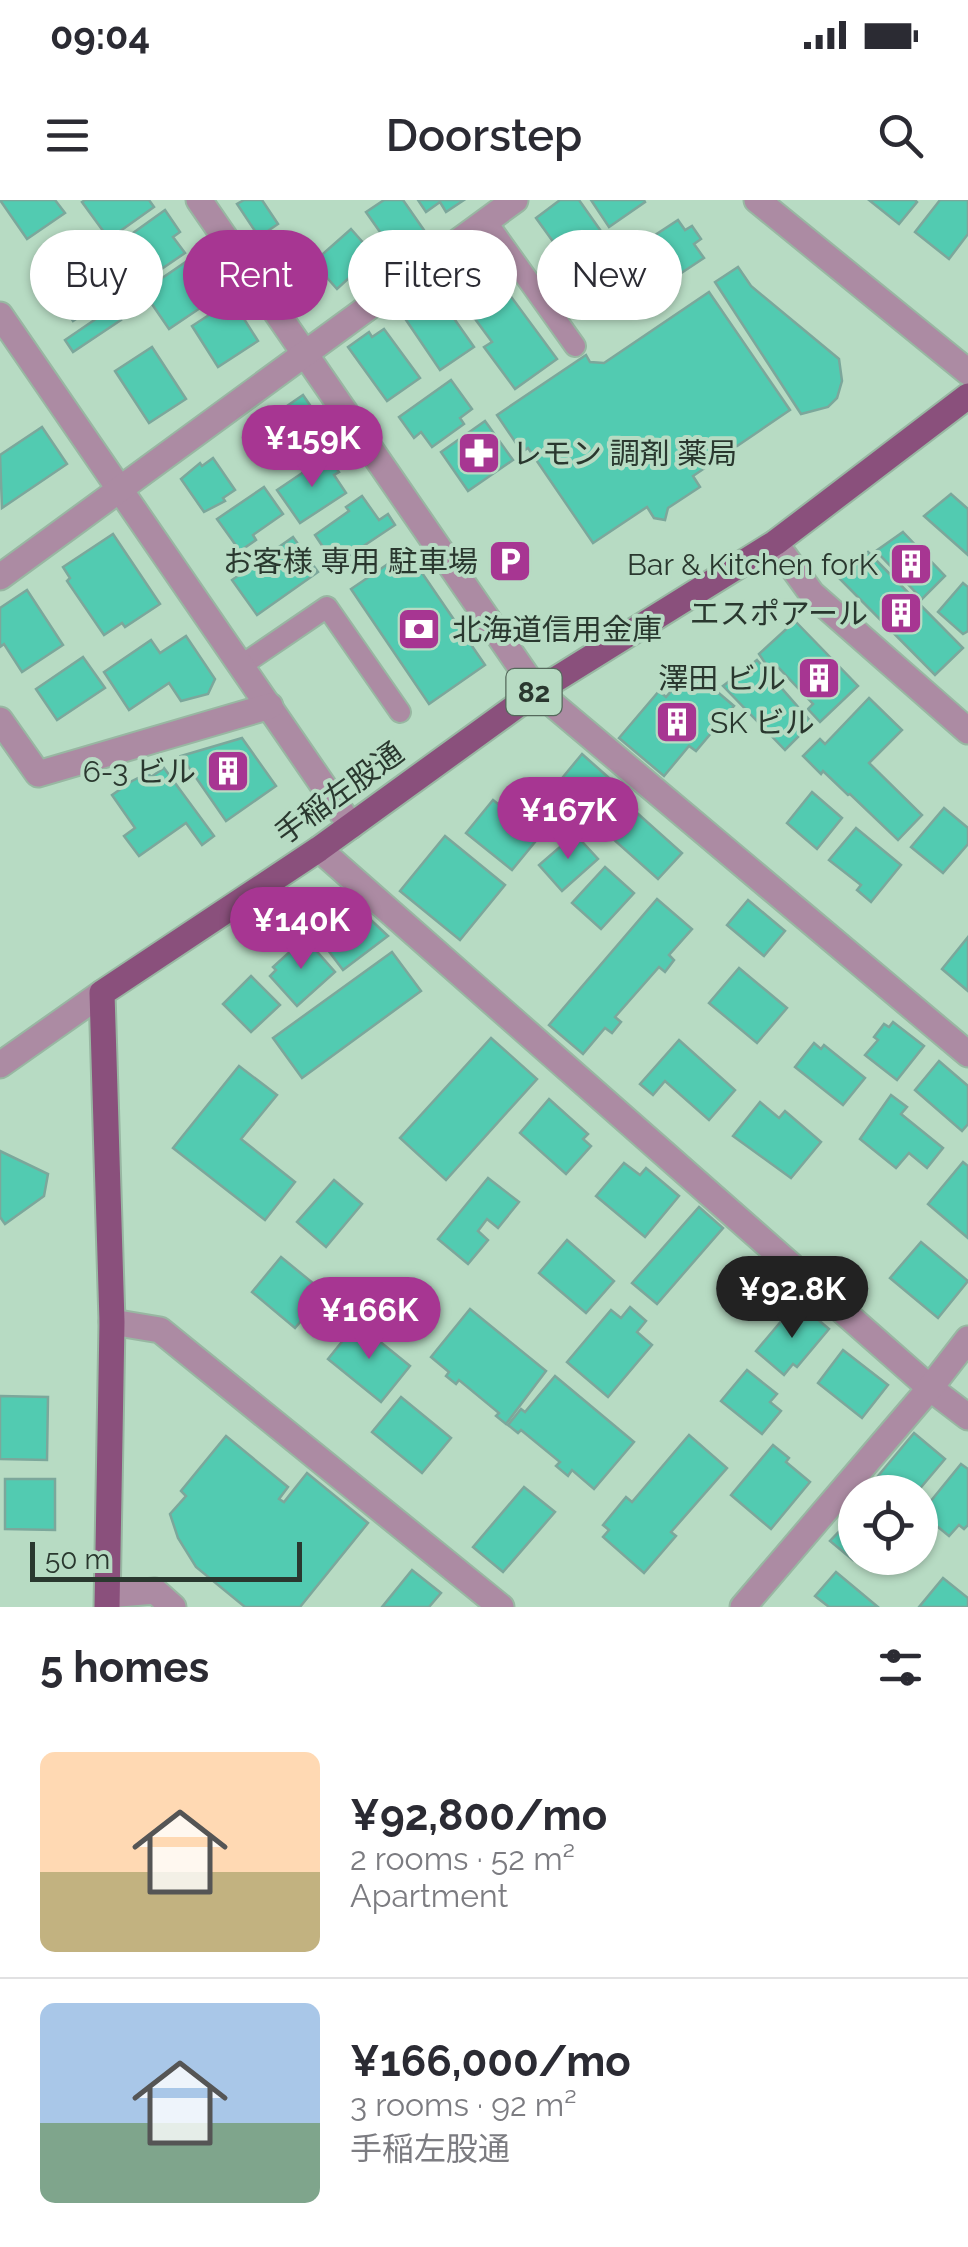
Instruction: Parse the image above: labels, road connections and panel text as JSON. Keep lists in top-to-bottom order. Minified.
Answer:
{"streets":{"main road":["82","手稲左股通"]},"places":{"pharmacy":["レモン 調剤 薬局"],"parking":["お客様 専用 駐車場"],"building":["Bar & Kitchen forK","エスポアール","澤田 ビル","SK ビル","6-3 ビル"],"bank":["北海道信用金庫"]},"scale_bar":"50 m","page":{"status":"09:04","header":"Doorstep","chip":["Buy","Rent","Filters","New"],"price":["¥159K","¥167K","¥140K","¥92.8K","¥166K"],"scale":"50 m","heading":"5 homes","list":[{"name":"¥92,800/mo","note":"2 rooms · 52 m² · Apartment"},{"name":"¥166,000/mo","note":"3 rooms · 92 m² · 手稲左股通"}]}}
